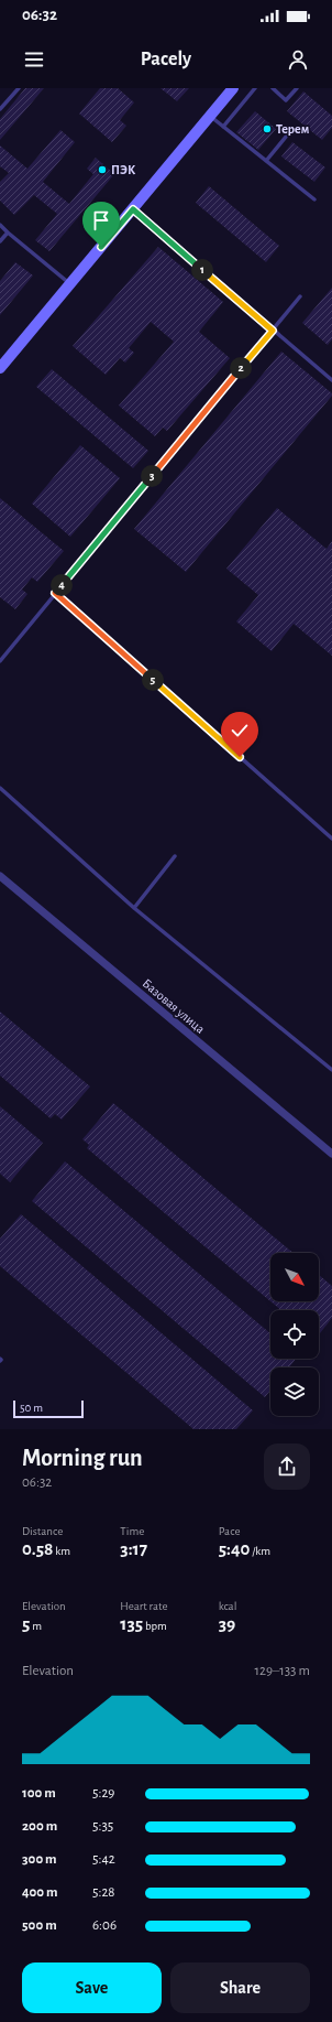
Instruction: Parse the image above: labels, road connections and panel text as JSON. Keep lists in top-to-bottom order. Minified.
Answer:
{"streets":{"street":["Базовая улица"]},"places":["Терем","ПЭК"],"scale_bar":"50 m","north":"bottom right","page":{"status":"06:32","header":"Pacely","pins":["1","2","3","4","5"],"scale":"50 m","heading":["Morning run","06:32"],"stats":[["Distance","0.58 km"],["Time","3:17"],["Pace","5:40 /km"],["Elevation","5 m"],["Heart rate","135 bpm"],["kcal","39"]],"chart":["Elevation","129–133 m"],"list":[{"name":"100 m","note":"5:29"},{"name":"200 m","note":"5:35"},{"name":"300 m","note":"5:42"},{"name":"400 m","note":"5:28"},{"name":"500 m","note":"6:06"}],"buttons":["Save","Share"]}}
